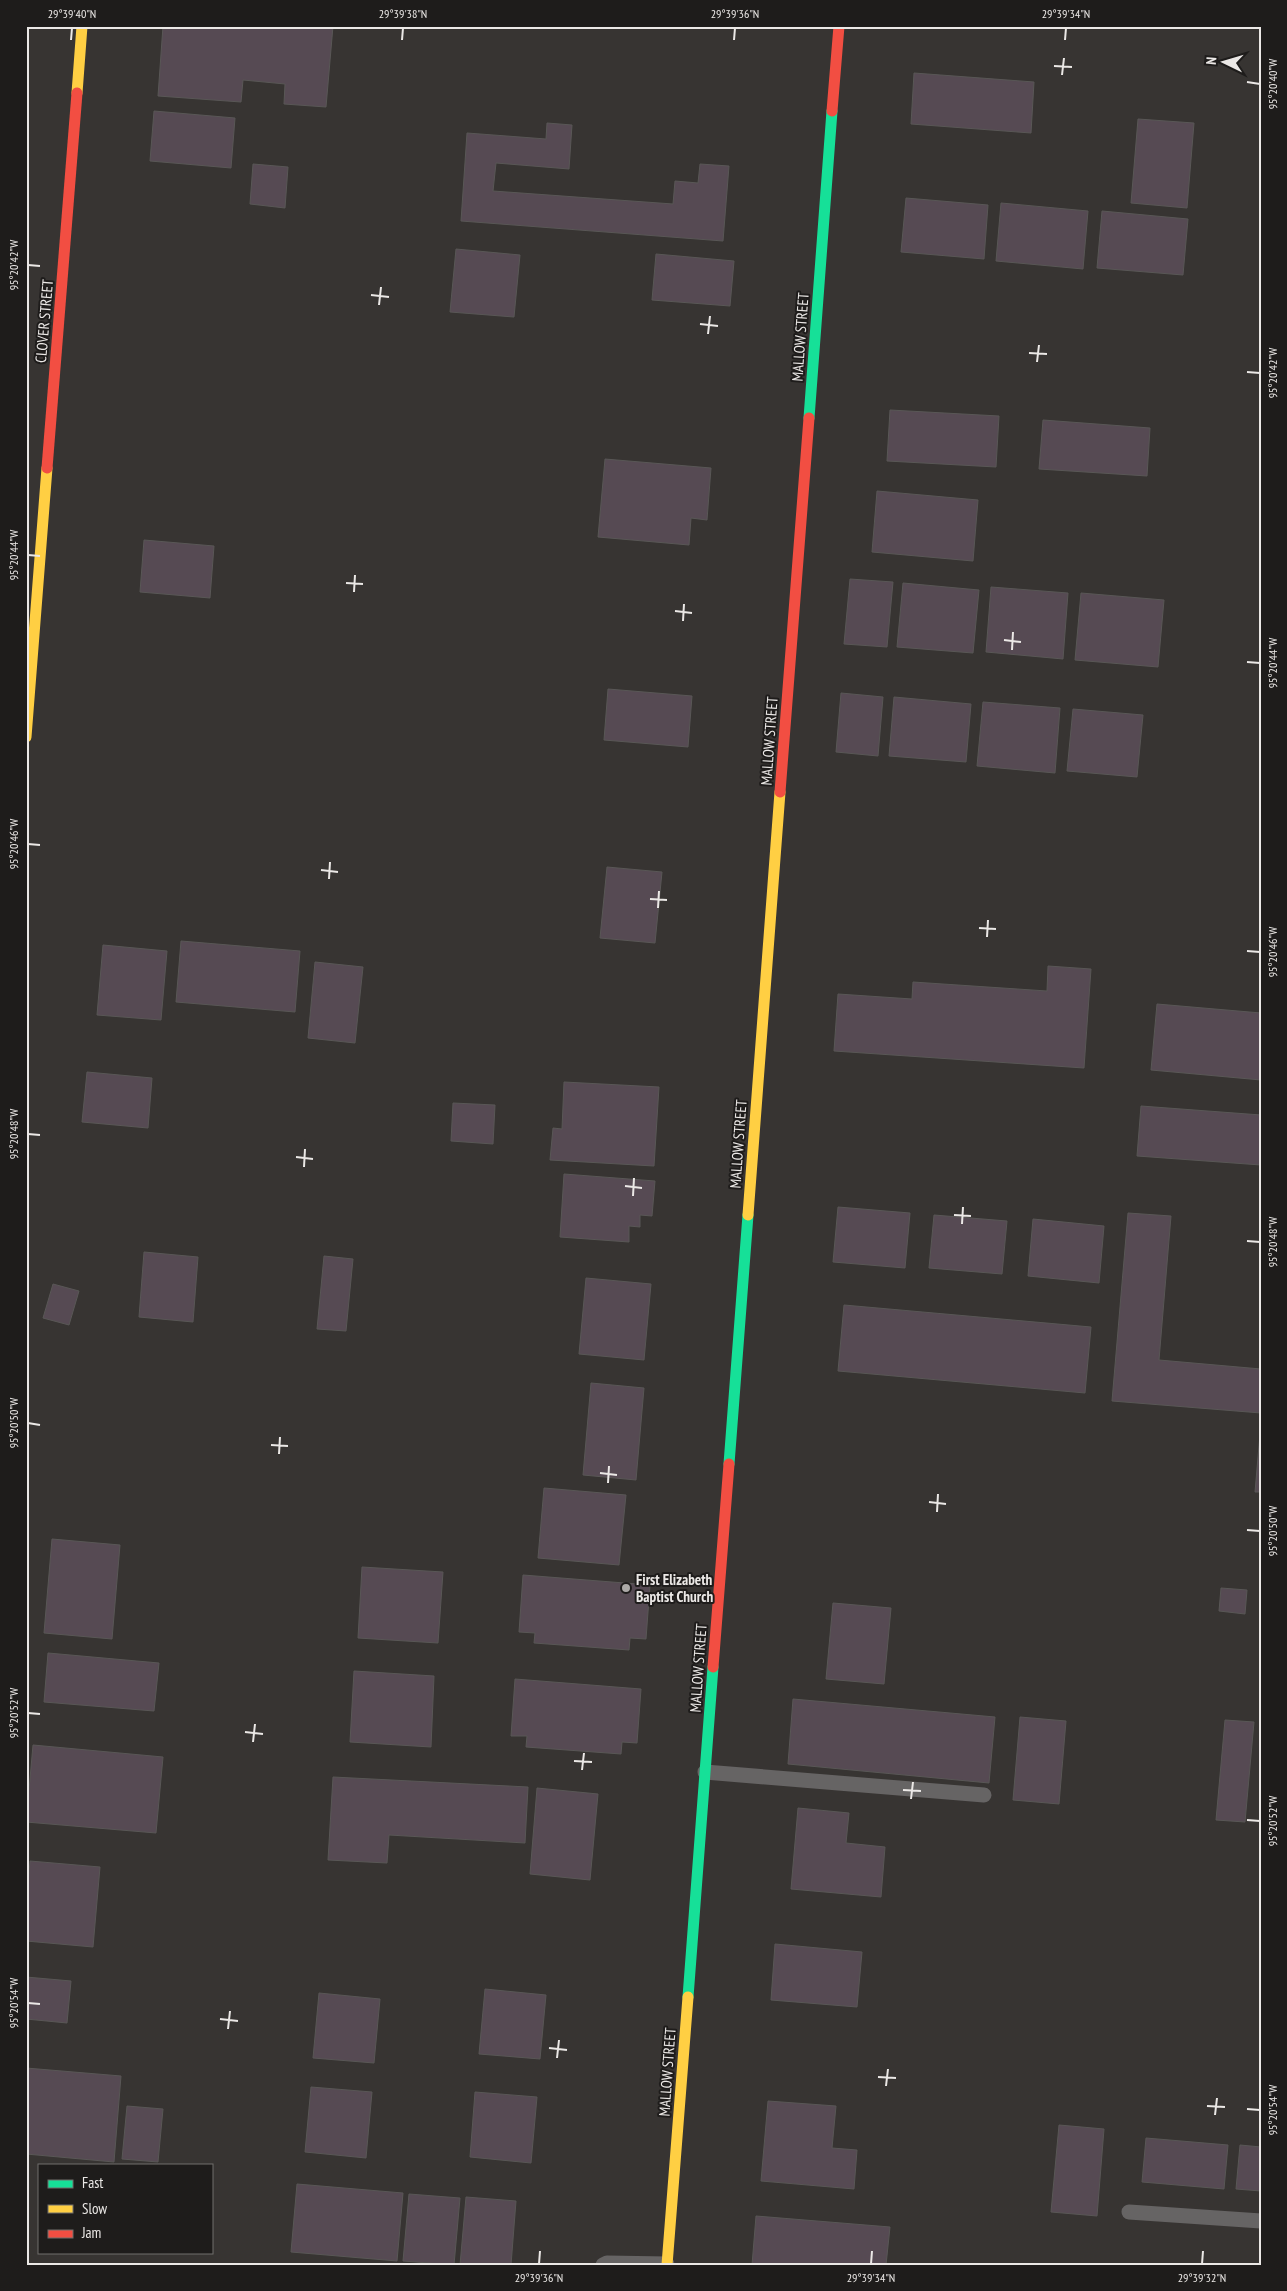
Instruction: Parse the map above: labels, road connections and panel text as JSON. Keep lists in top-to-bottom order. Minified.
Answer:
{"streets":{"street":["CLOVER STREET","MALLOW STREET"]},"places":["First Elizabeth Baptist Church"],"legend":["Fast","Slow","Jam"],"north":"left","coordinates":["29°39'40\"N","29°39'38\"N","29°39'36\"N","29°39'34\"N","95°20'40\"W","95°20'42\"W","95°20'44\"W","95°20'46\"W","95°20'48\"W","95°20'50\"W","95°20'52\"W","95°20'54\"W","29°39'32\"N"]}
